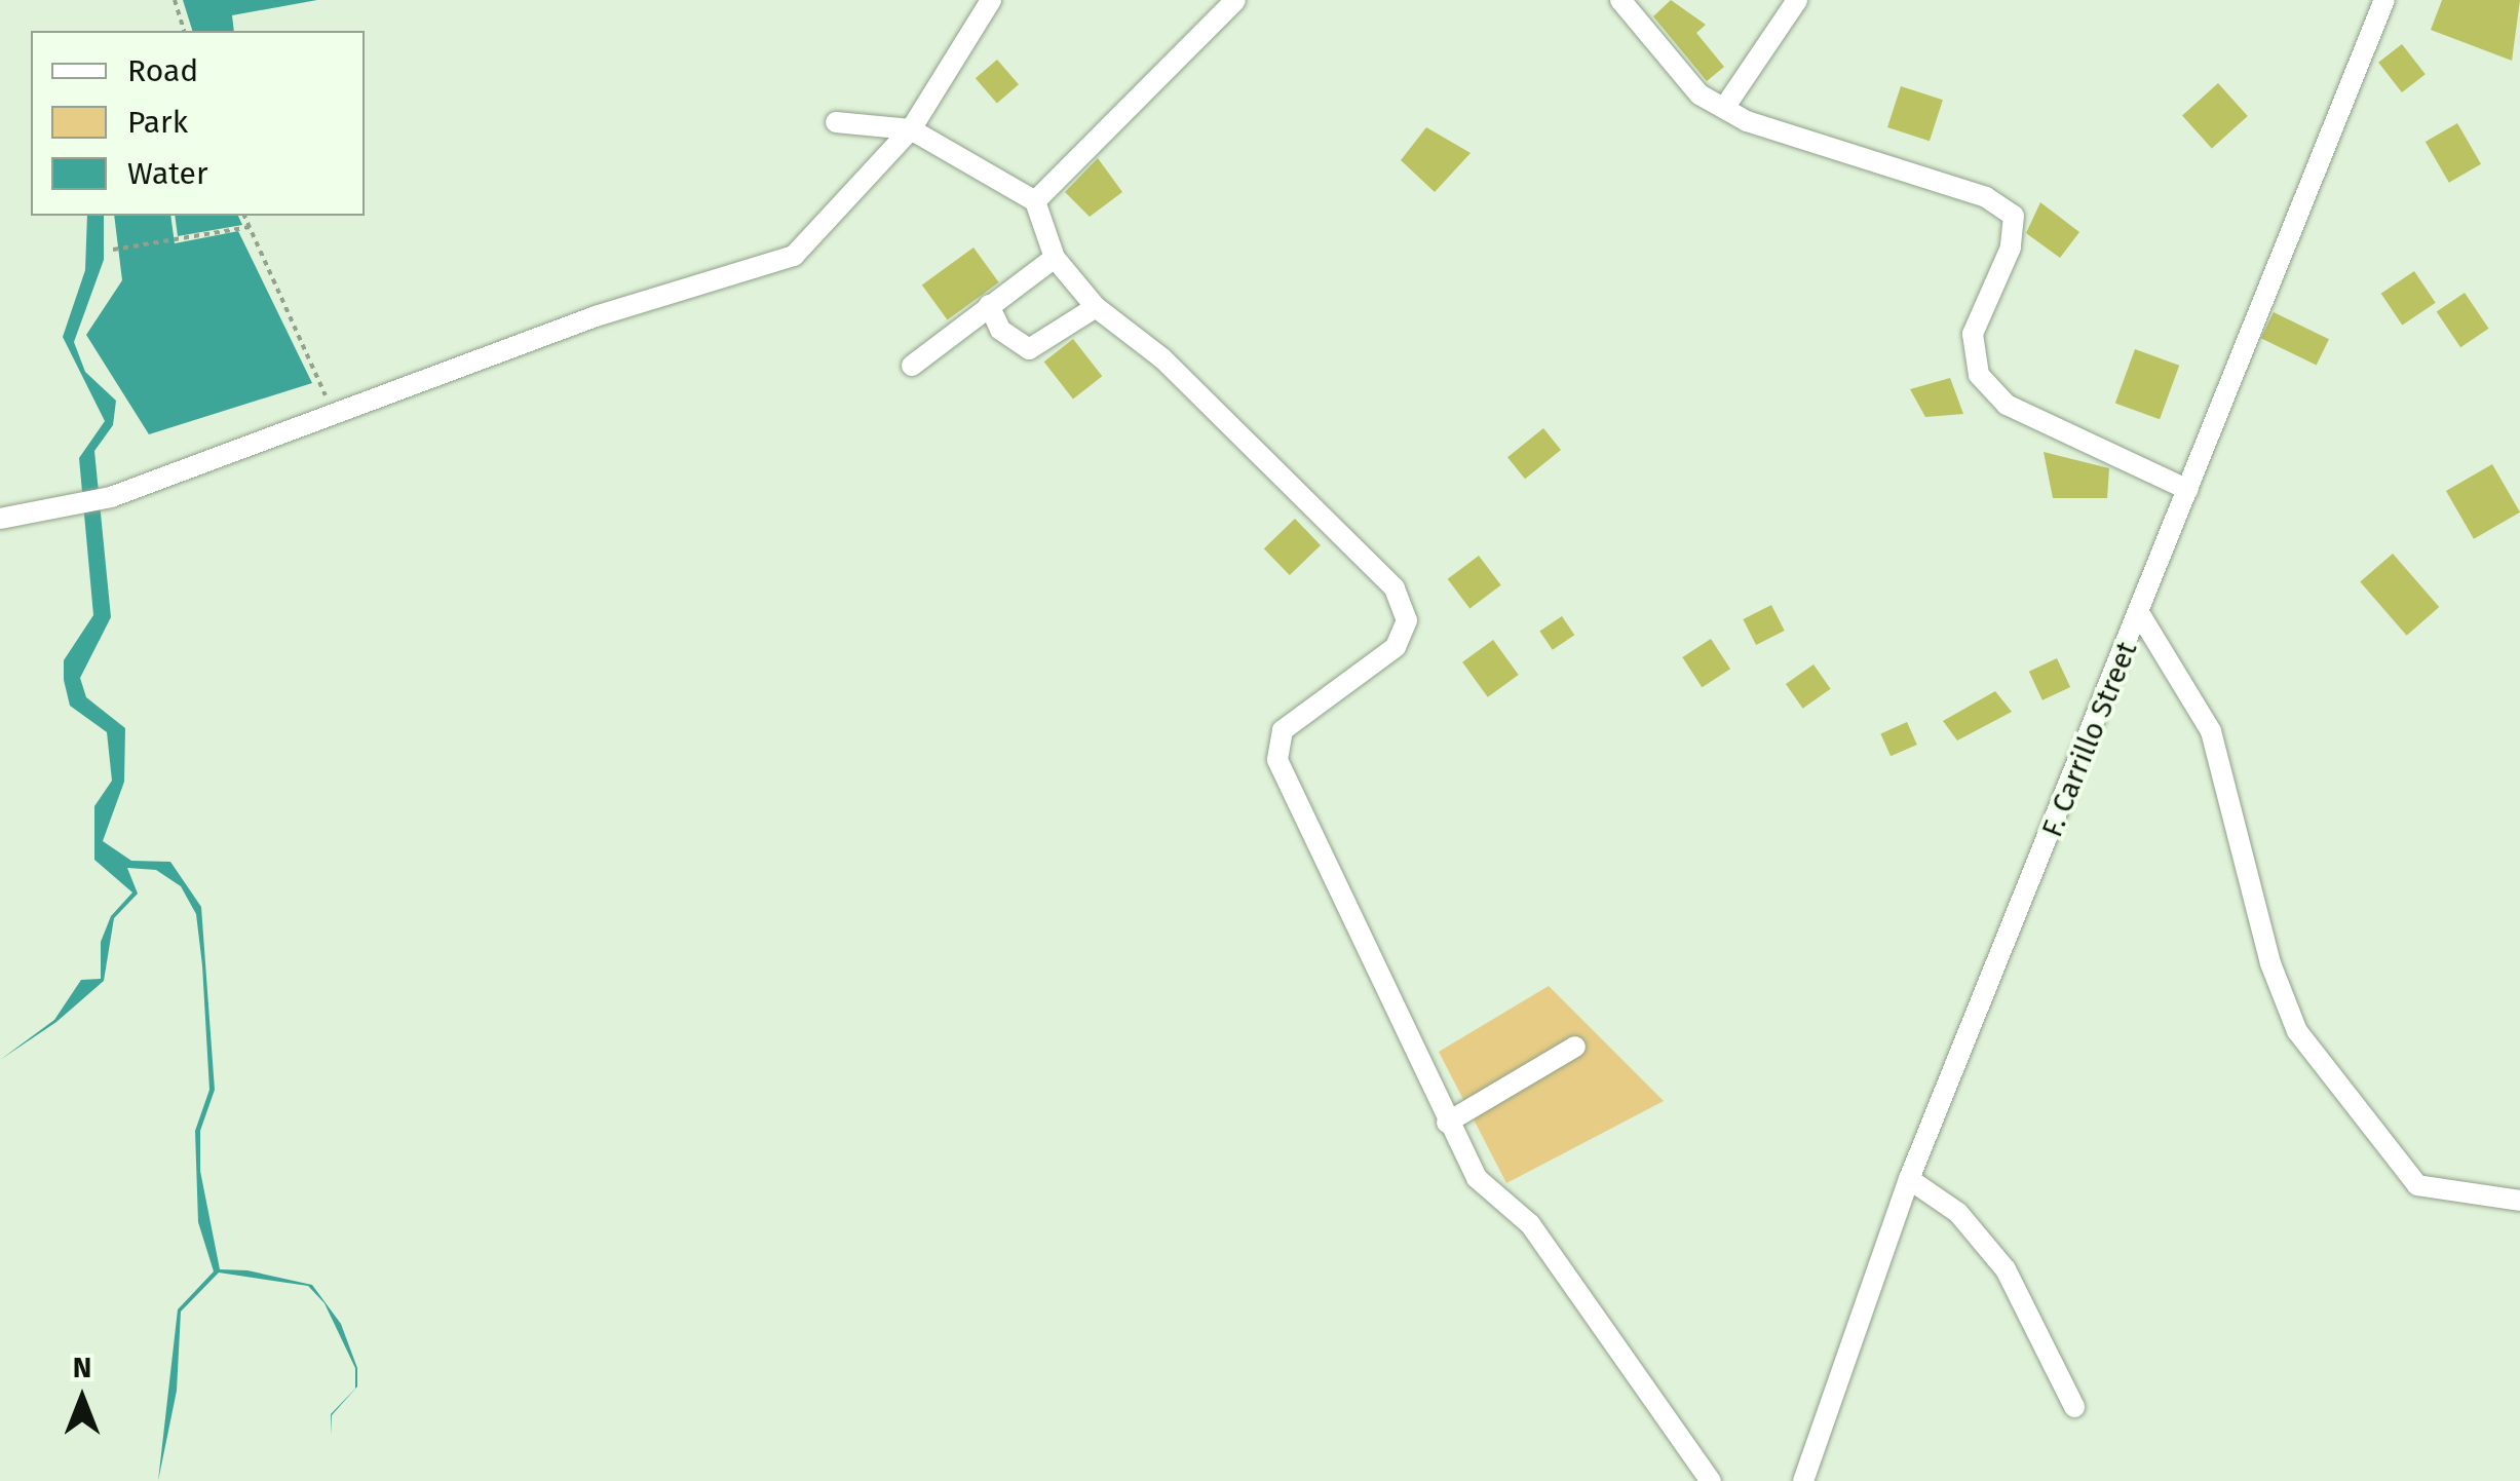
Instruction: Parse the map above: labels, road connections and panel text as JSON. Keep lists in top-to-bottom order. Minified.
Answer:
{"streets":{"street":["F. Carrillo Street"]},"legend":["Road","Park","Water"],"north":"top"}
